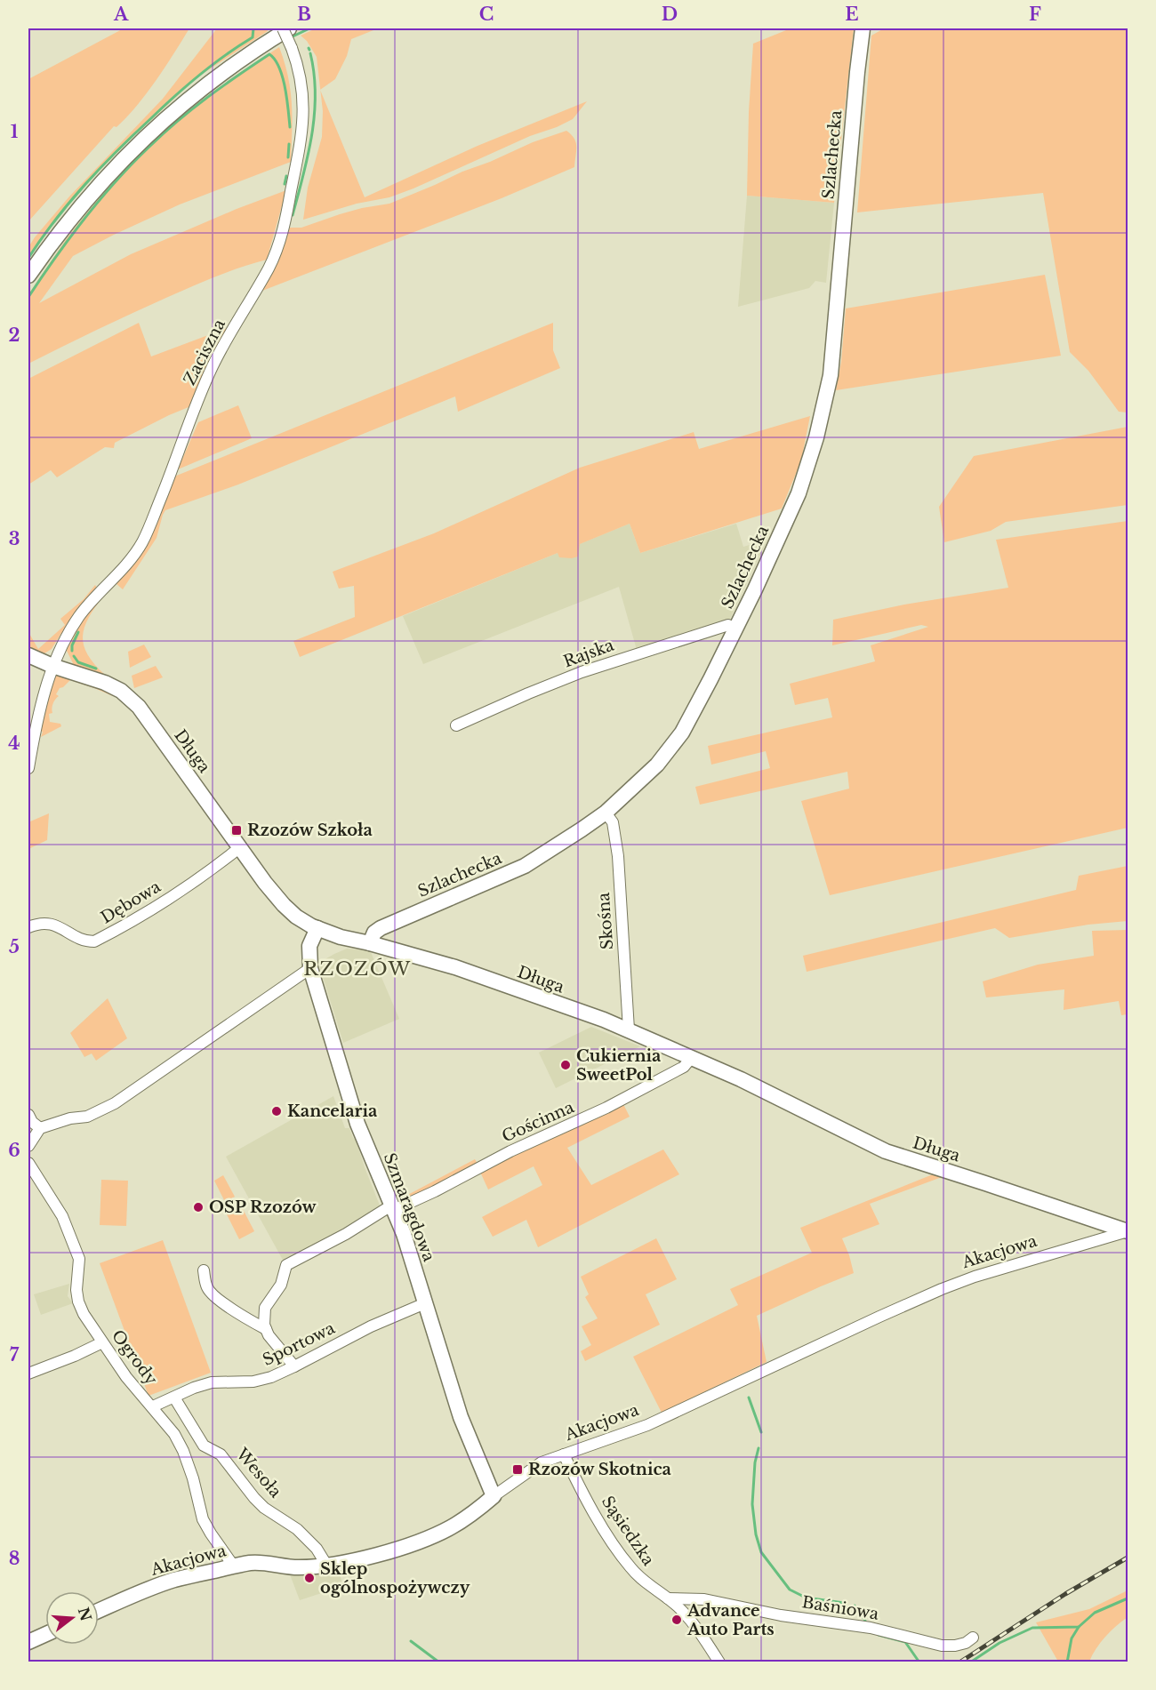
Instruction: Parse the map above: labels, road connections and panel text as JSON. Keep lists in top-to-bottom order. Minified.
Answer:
{"streets":{"street":["Szlachecka","Zaciszna","Rajska","Długa","Dębowa","Skośna","Gościnna","Szmaragdowa","Akacjowa","Sportowa","Ogrody","Wesoła","Sąsiedzka","Baśniowa"]},"crossings":[["Szlachecka","Rajska"],["Szlachecka","Długa"],["Szlachecka","Skośna"],["Zaciszna","Długa"],["Długa","Dębowa"],["Długa","Skośna"],["Długa","Gościnna"],["Długa","Szmaragdowa"],["Długa","Akacjowa"],["Gościnna","Szmaragdowa"],["Szmaragdowa","Akacjowa"],["Szmaragdowa","Sportowa"],["Akacjowa","Ogrody"],["Akacjowa","Wesoła"],["Akacjowa","Sąsiedzka"],["Sportowa","Ogrody"],["Sportowa","Wesoła"],["Sąsiedzka","Baśniowa"]],"districts":["RZOZÓW"],"places":{"transit":["Rzozów Szkoła","Rzozów Skotnica"],"other":["Cukiernia SweetPol","Kancelaria","OSP Rzozów","Sklep ogólnospożywczy","Advance Auto Parts"]},"north":"right","grid":{"columns":["A","B","C","D","E","F"],"rows":["1","2","3","4","5","6","7","8"]}}
